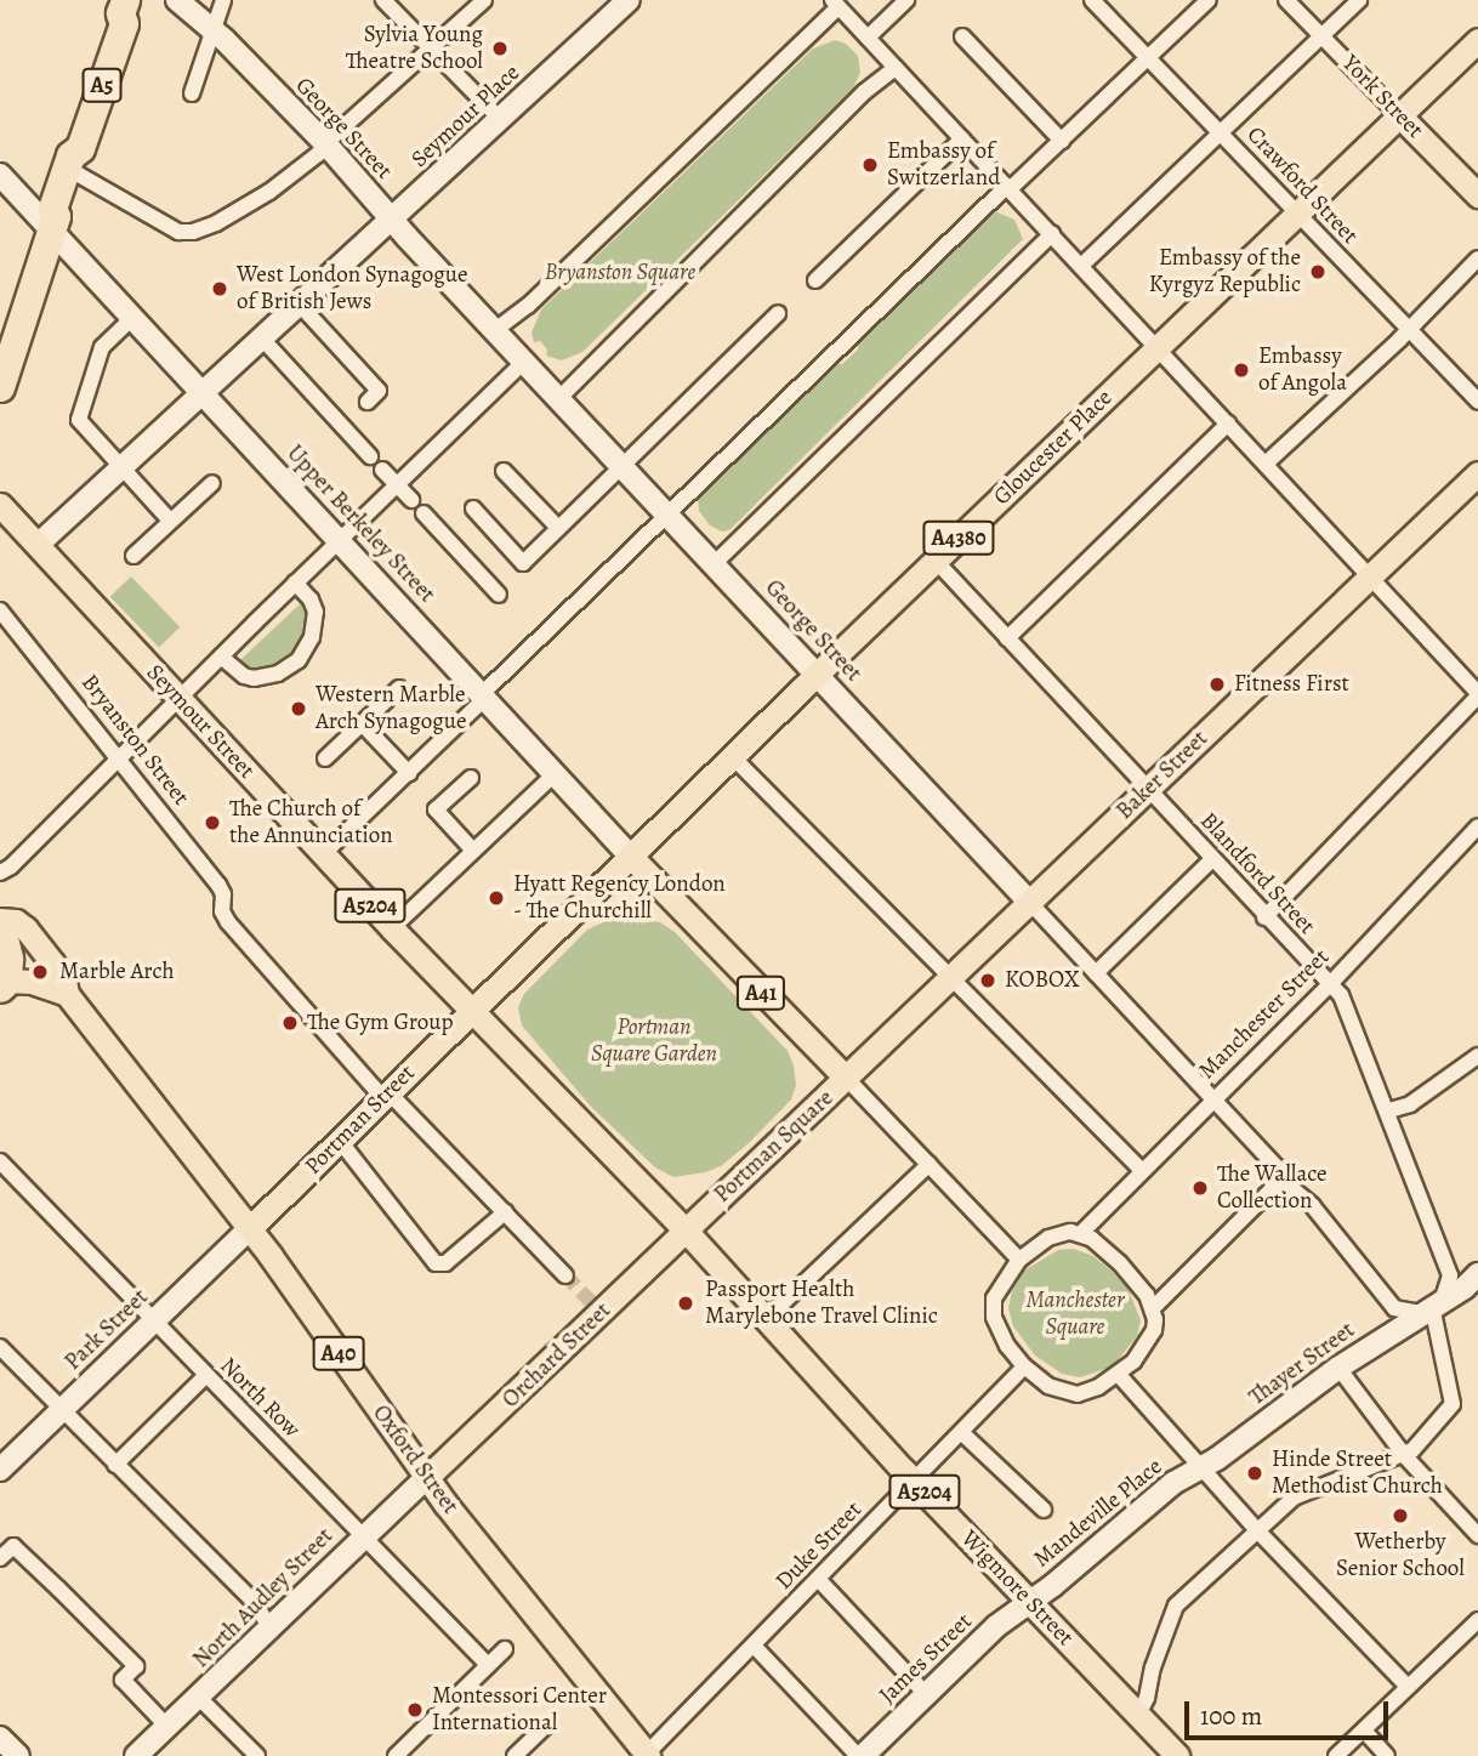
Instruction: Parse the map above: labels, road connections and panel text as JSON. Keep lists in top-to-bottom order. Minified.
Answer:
{"streets":{"highway":["A5","A40"],"main road":["York Street","Gloucester Place","A4380","Seymour Street","Baker Street","A5204","A41","Portman Street","Portman Square","Orchard Street","Oxford Street","Wigmore Street"],"street":["Seymour Place","George Street","Crawford Street","Upper Berkeley Street","Bryanston Street","Blandford Street","Manchester Street","Park Street","Thayer Street","North Row","Mandeville Place","Duke Street","North Audley Street","James Street"]},"crossings":[["A5","Upper Berkeley Street"],["York Street","Gloucester Place"],["Seymour Place","George Street"],["Seymour Place","Upper Berkeley Street"],["Seymour Place","Seymour Street"],["George Street","Gloucester Place"],["George Street","Baker Street"],["George Street","Manchester Street"],["Crawford Street","Gloucester Place"],["Gloucester Place","Upper Berkeley Street"],["Gloucester Place","A4380"],["Gloucester Place","Blandford Street"],["Gloucester Place","Portman Square"],["Upper Berkeley Street","A4380"],["Upper Berkeley Street","Portman Square"],["A4380","Seymour Street"],["A4380","A5204"],["A4380","Portman Street"],["A4380","Portman Square"],["Seymour Street","A5204"],["Seymour Street","Portman Street"],["Bryanston Street","Portman Street"],["Baker Street","Blandford Street"],["Baker Street","Portman Square"],["Blandford Street","Manchester Street"],["Blandford Street","Thayer Street"],["A5204","Portman Street"],["A5204","Portman Square"],["A5204","Orchard Street"],["A5204","Wigmore Street"],["Manchester Street","Duke Street"],["Portman Street","Park Street"],["Portman Street","Oxford Street"],["Portman Square","Orchard Street"],["Portman Square","Wigmore Street"],["Park Street","North Row"],["Park Street","Oxford Street"],["A40","Oxford Street"],["Orchard Street","Oxford Street"],["Orchard Street","Wigmore Street"],["Orchard Street","North Audley Street"],["Thayer Street","Mandeville Place"],["North Row","North Audley Street"],["Oxford Street","Duke Street"],["Oxford Street","North Audley Street"],["Mandeville Place","Wigmore Street"],["Mandeville Place","James Street"],["Duke Street","Wigmore Street"],["Wigmore Street","James Street"]],"parks":["Bryanston Square","Portman Square Garden","Manchester Square"],"places":["Sylvia Young Theatre School","Embassy of Switzerland","Embassy of the Kyrgyz Republic","West London Synagogue of British Jews","Embassy of Angola","Fitness First","Western Marble Arch Synagogue","The Church of the Annunciation","Hyatt Regency London - The Churchill","Marble Arch","KOBOX","The Gym Group","The Wallace Collection","Passport Health Marylebone Travel Clinic","Hinde Street Methodist Church","Wetherby Senior School","Montessori Center International"],"scale_bar":"100 m"}
